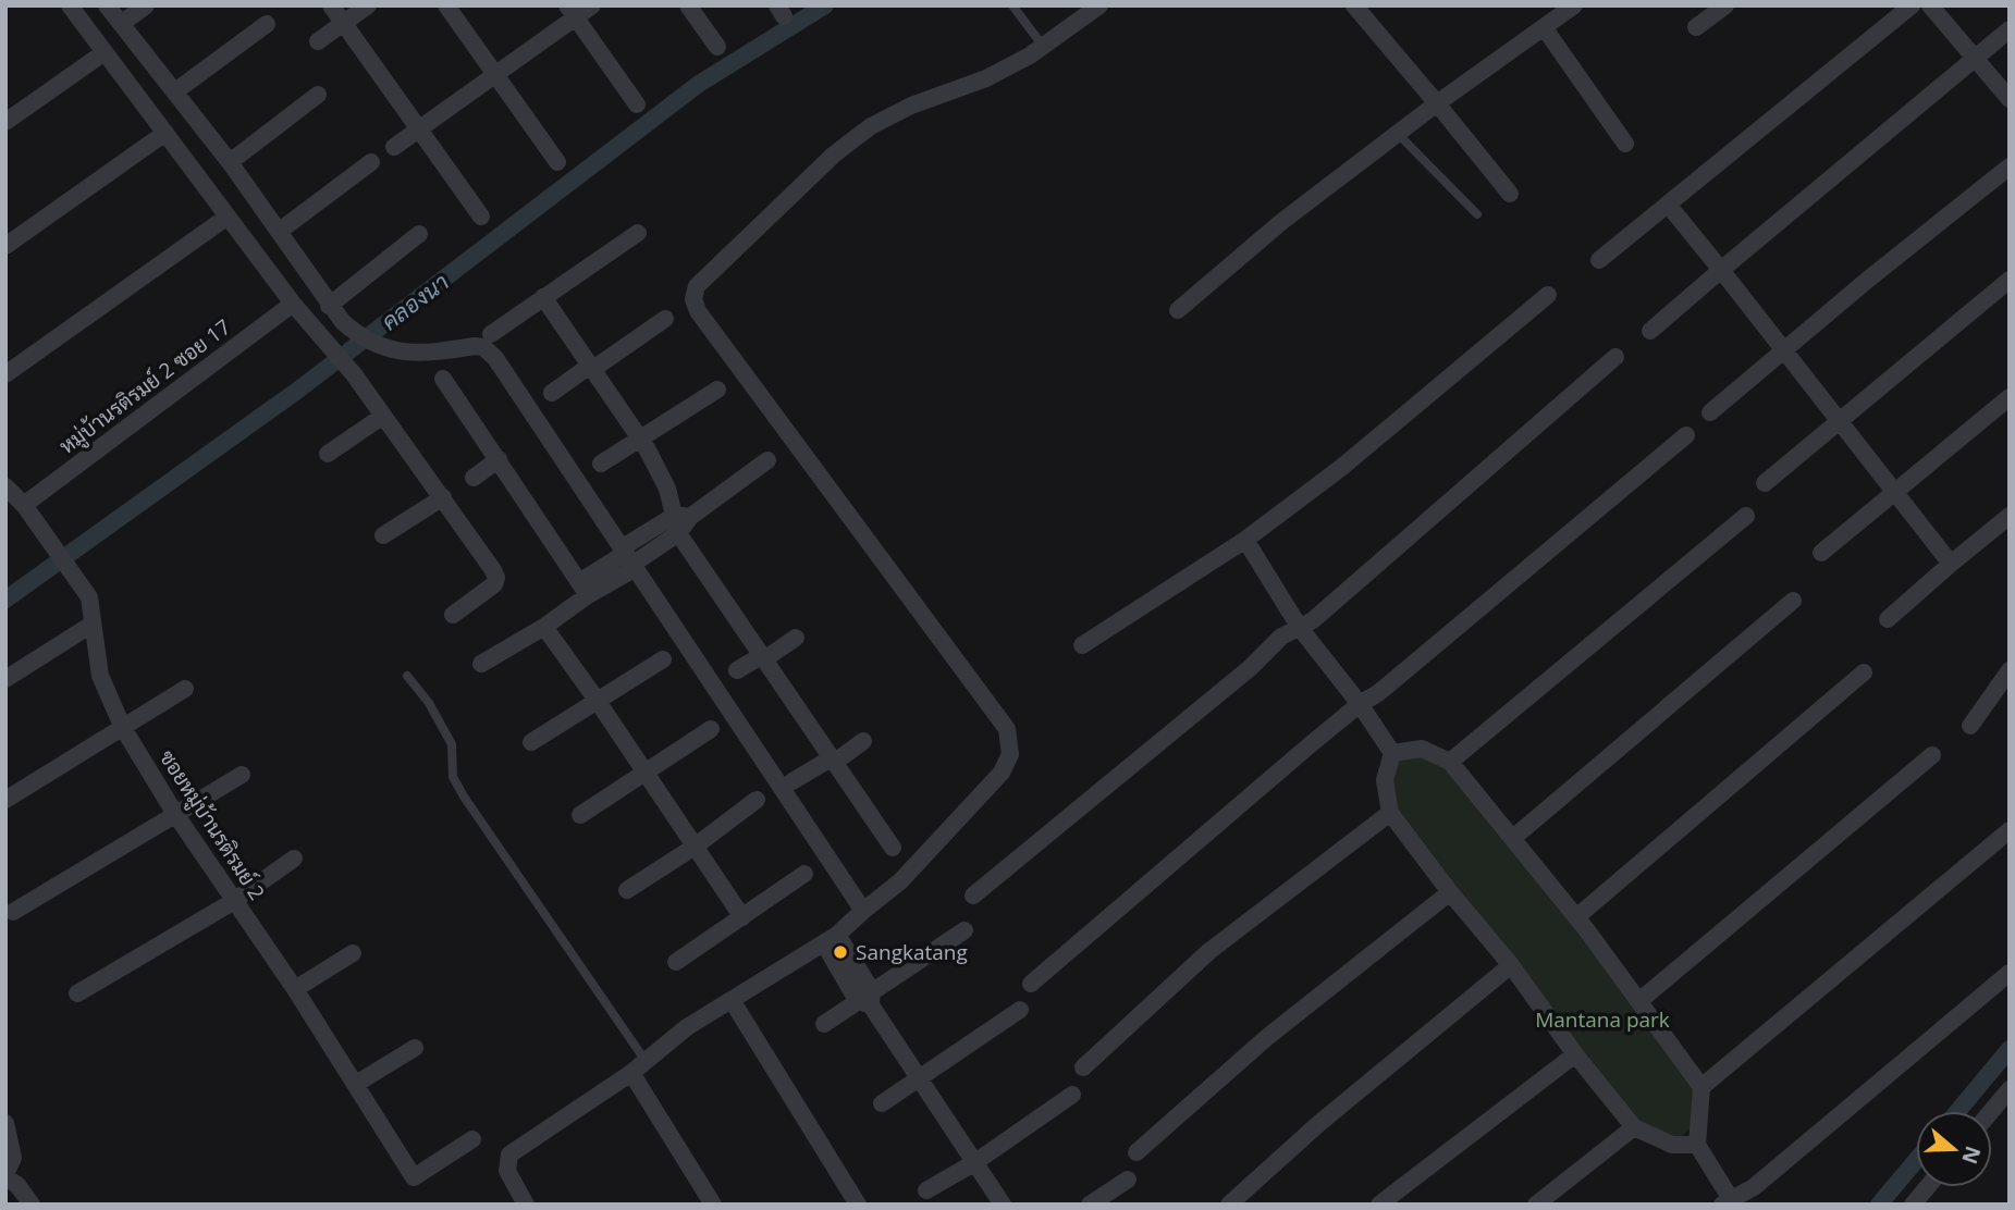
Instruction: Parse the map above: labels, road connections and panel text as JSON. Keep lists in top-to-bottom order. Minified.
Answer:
{"streets":{"street":["หมู่บ้านรติรมย์ 2 ซอย 17","ซอยหมู่บ้านรติรมย์ 2"]},"crossings":[["หมู่บ้านรติรมย์ 2 ซอย 17","ซอยหมู่บ้านรติรมย์ 2"]],"water":["คลองนา"],"parks":["Mantana park"],"places":["Sangkatang"],"north":"right"}
